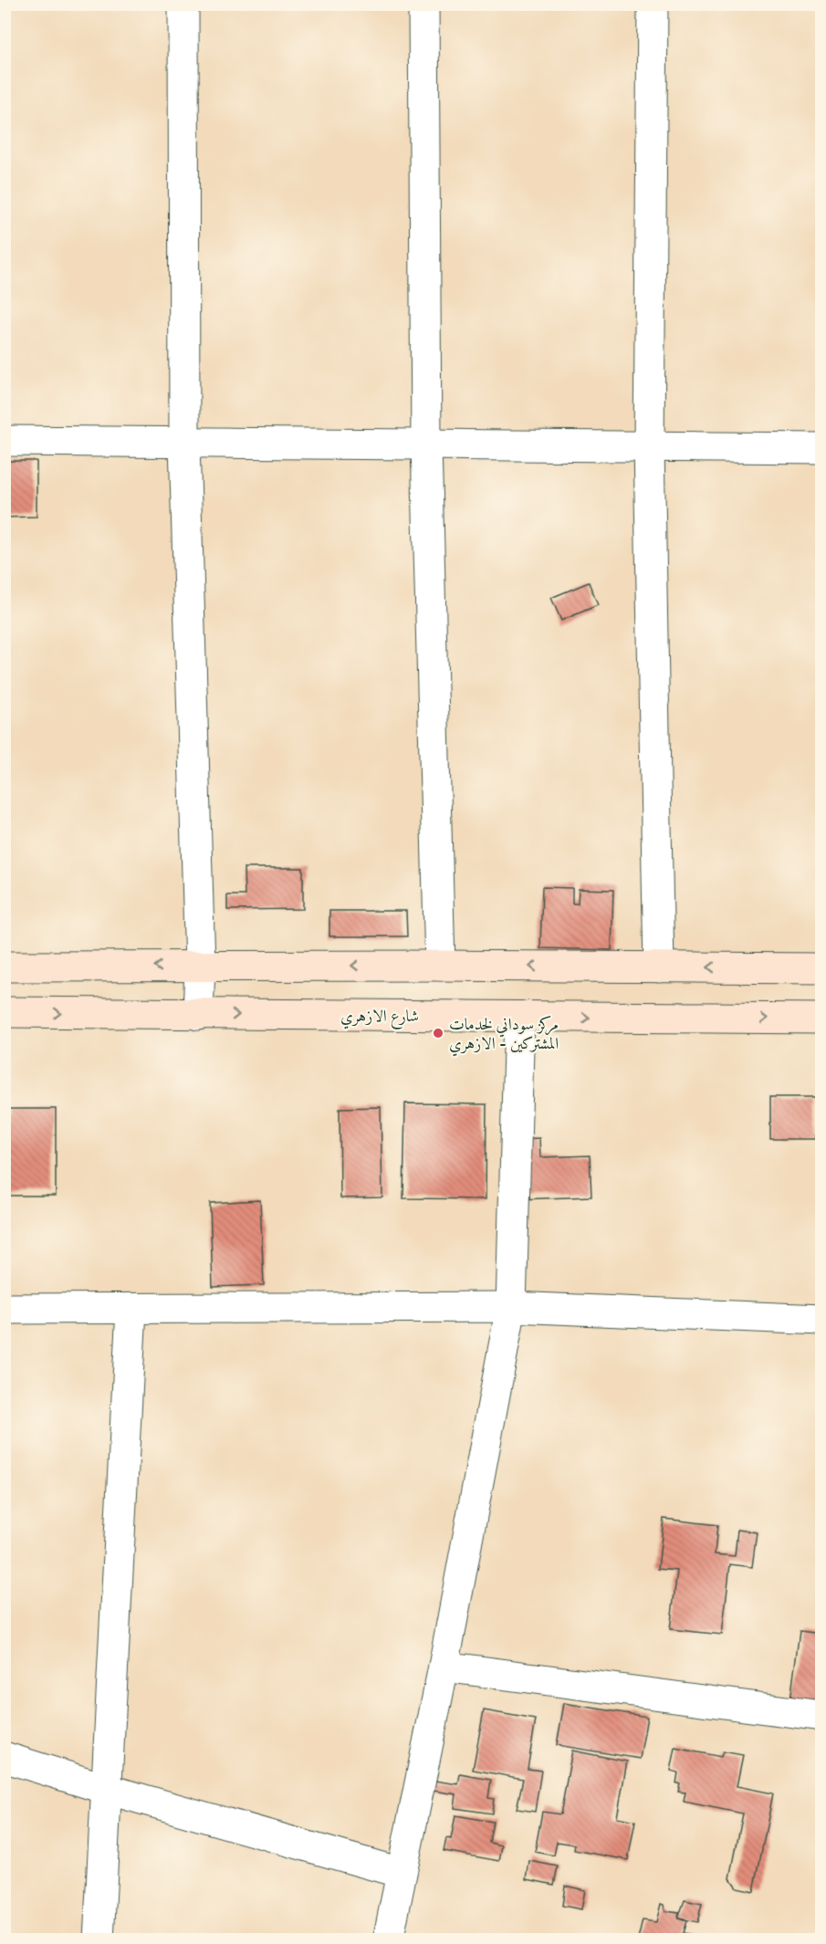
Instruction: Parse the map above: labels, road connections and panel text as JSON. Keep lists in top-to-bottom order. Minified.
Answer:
{"streets":{"street":["شارع الازهري"]},"places":["مركز سوداني لخدمات المشتركين - الازهري"]}
